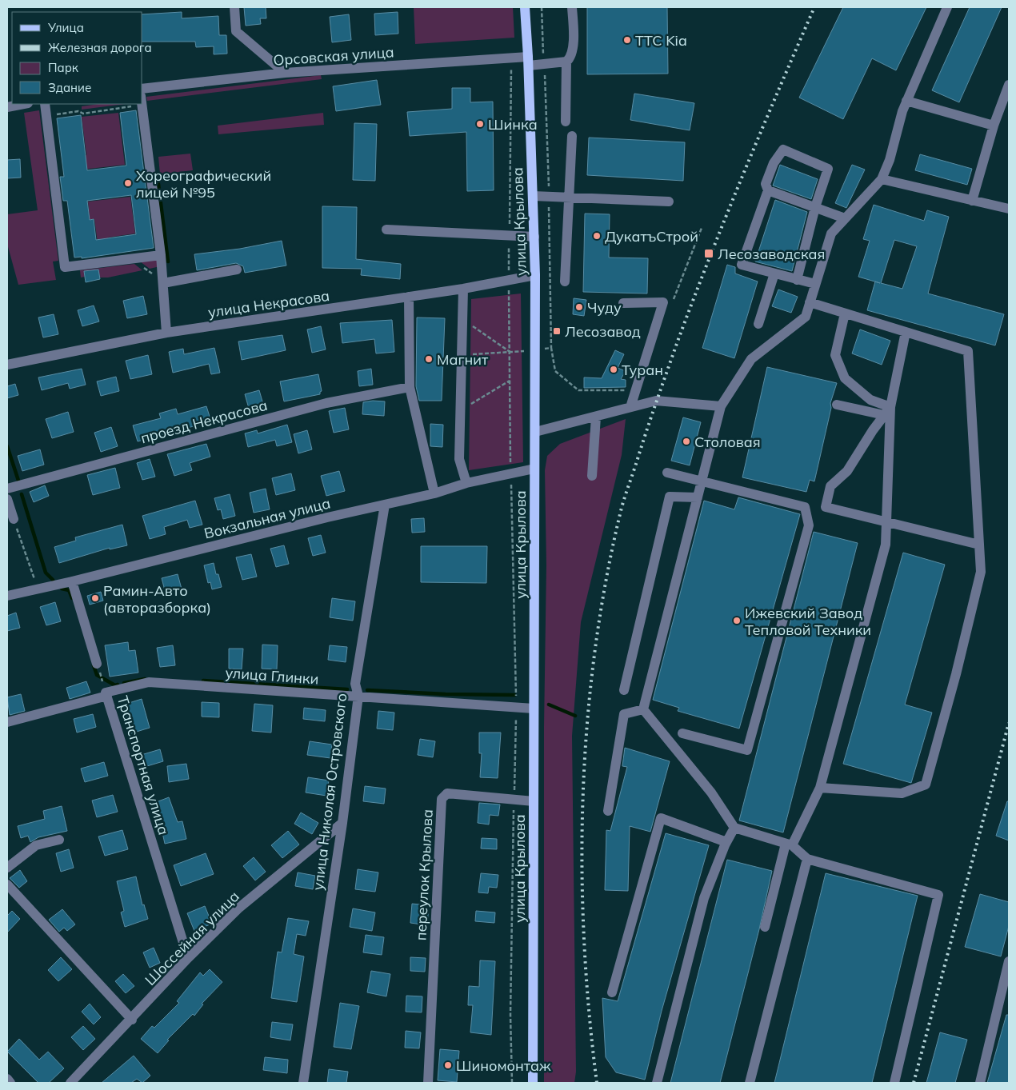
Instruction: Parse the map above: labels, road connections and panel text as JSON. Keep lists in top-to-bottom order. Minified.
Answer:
{"streets":{"main road":["улица Крылова"],"street":["Орсовская улица","улица Некрасова","проезд Некрасова","Вокзальная улица","улица Глинки","Транспортная улица","улица Николая Островского","переулок Крылова","Шоссейная улица"]},"crossings":[["Орсовская улица","улица Крылова"],["улица Крылова","улица Некрасова"],["улица Крылова","Вокзальная улица"],["улица Крылова","улица Глинки"],["улица Крылова","переулок Крылова"],["Вокзальная улица","улица Николая Островского"],["улица Глинки","Транспортная улица"],["улица Глинки","улица Николая Островского"],["Транспортная улица","Шоссейная улица"],["улица Николая Островского","Шоссейная улица"]],"places":{"other":["ТТС Kia","Шинка","Хореографический лицей №95","ДукатъСтрой","Чуду","Магнит","Туран","Столовая","Рамин-Авто (авторазборка)","Ижевский Завод Тепловой Техники","Шиномонтаж"],"transit":["Лесозаводская","Лесозавод"]},"legend":["Улица","Железная дорога","Парк","Здание"]}
